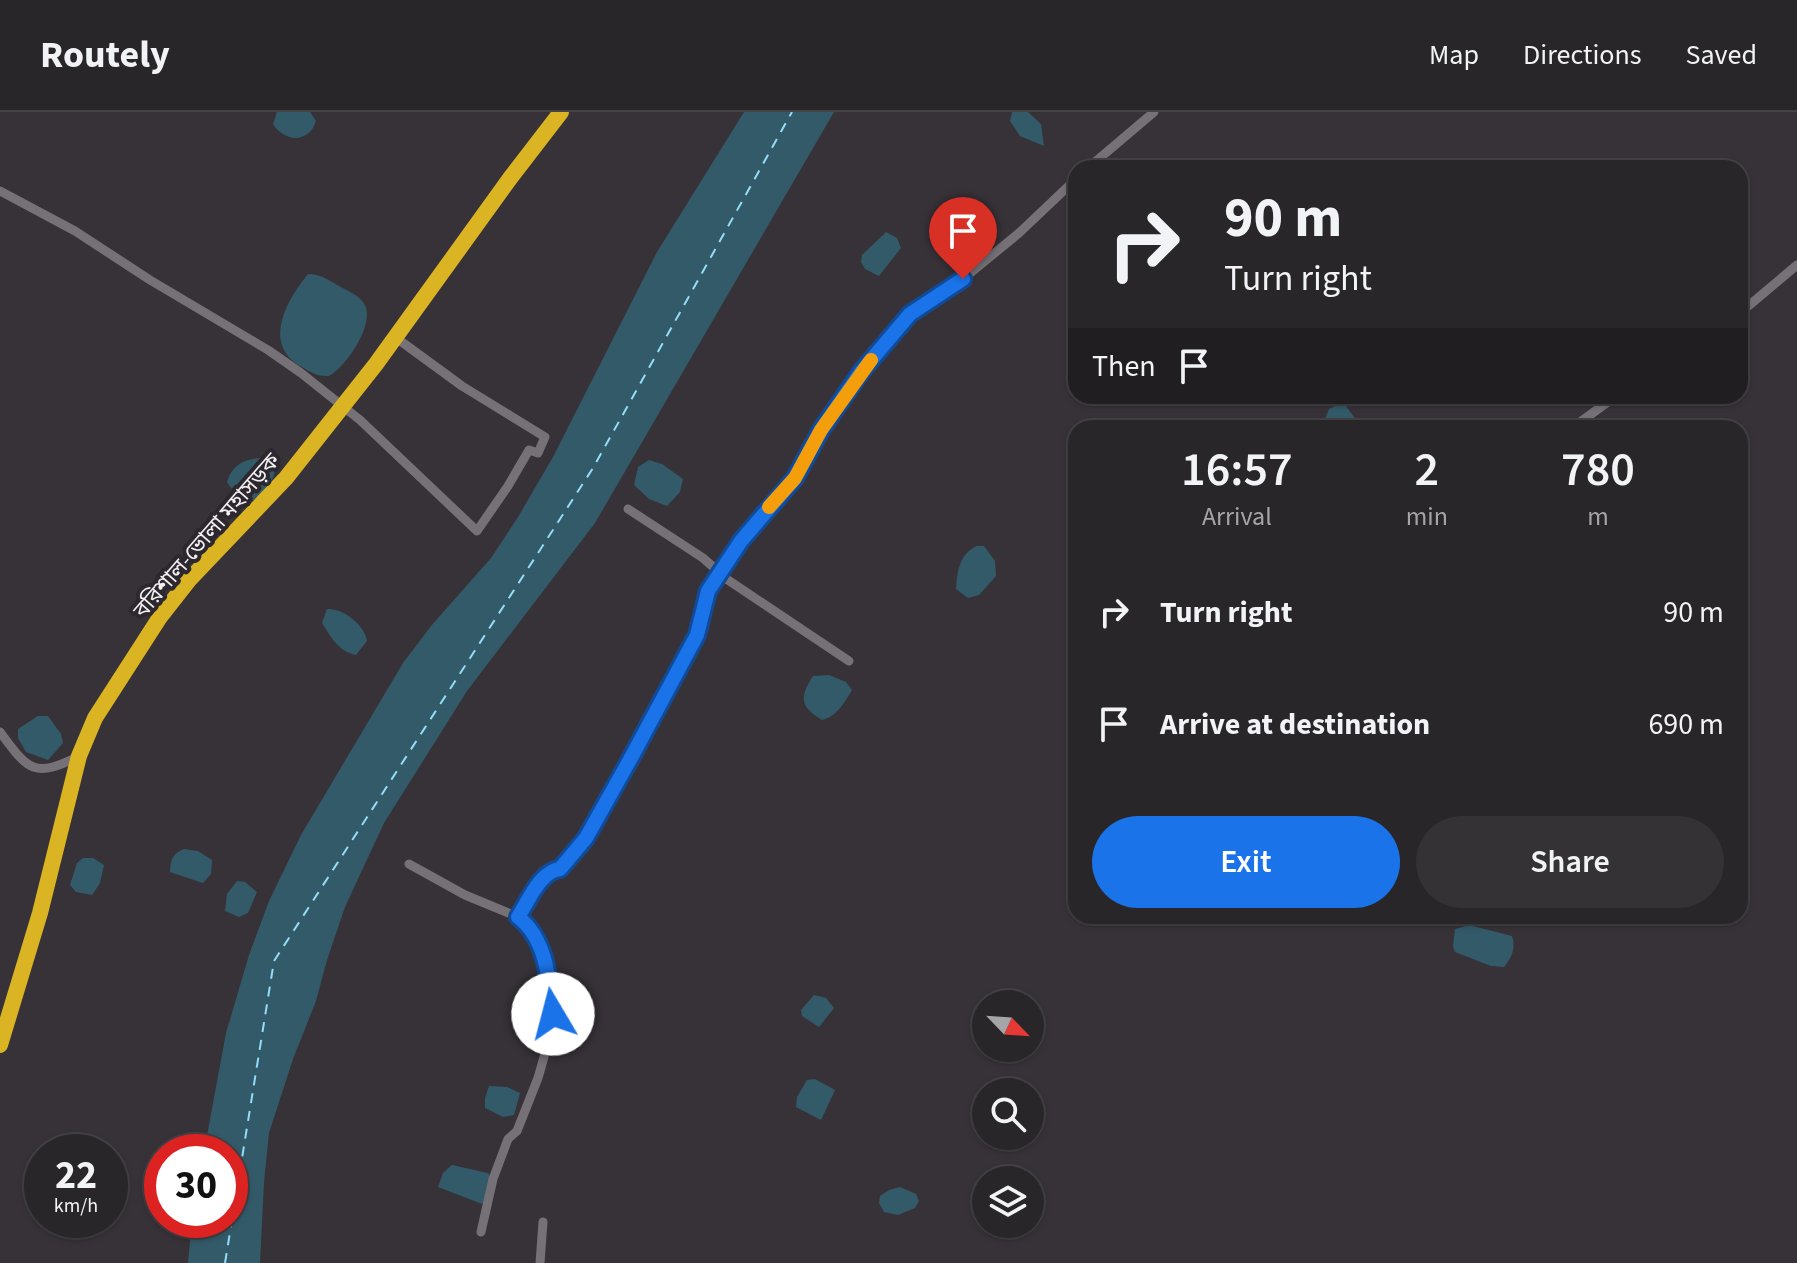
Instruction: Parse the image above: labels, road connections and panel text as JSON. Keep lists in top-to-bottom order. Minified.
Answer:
{"streets":{"highway":["বরিশাল-ভোলা মহাসড়ক"]},"north":"bottom right","page":{"header":"Routely","nav":["Map","Directions","Saved"],"turn":["90 m","Turn right"],"then":"Then","eta":["16:57","Arrival","2","min","780","m"],"list":[{"name":"Turn right","value":"90 m"},{"name":"Arrive at destination","value":"690 m"}],"buttons":["Exit","Share"],"speed":"22 km/h","limit":"30"}}
